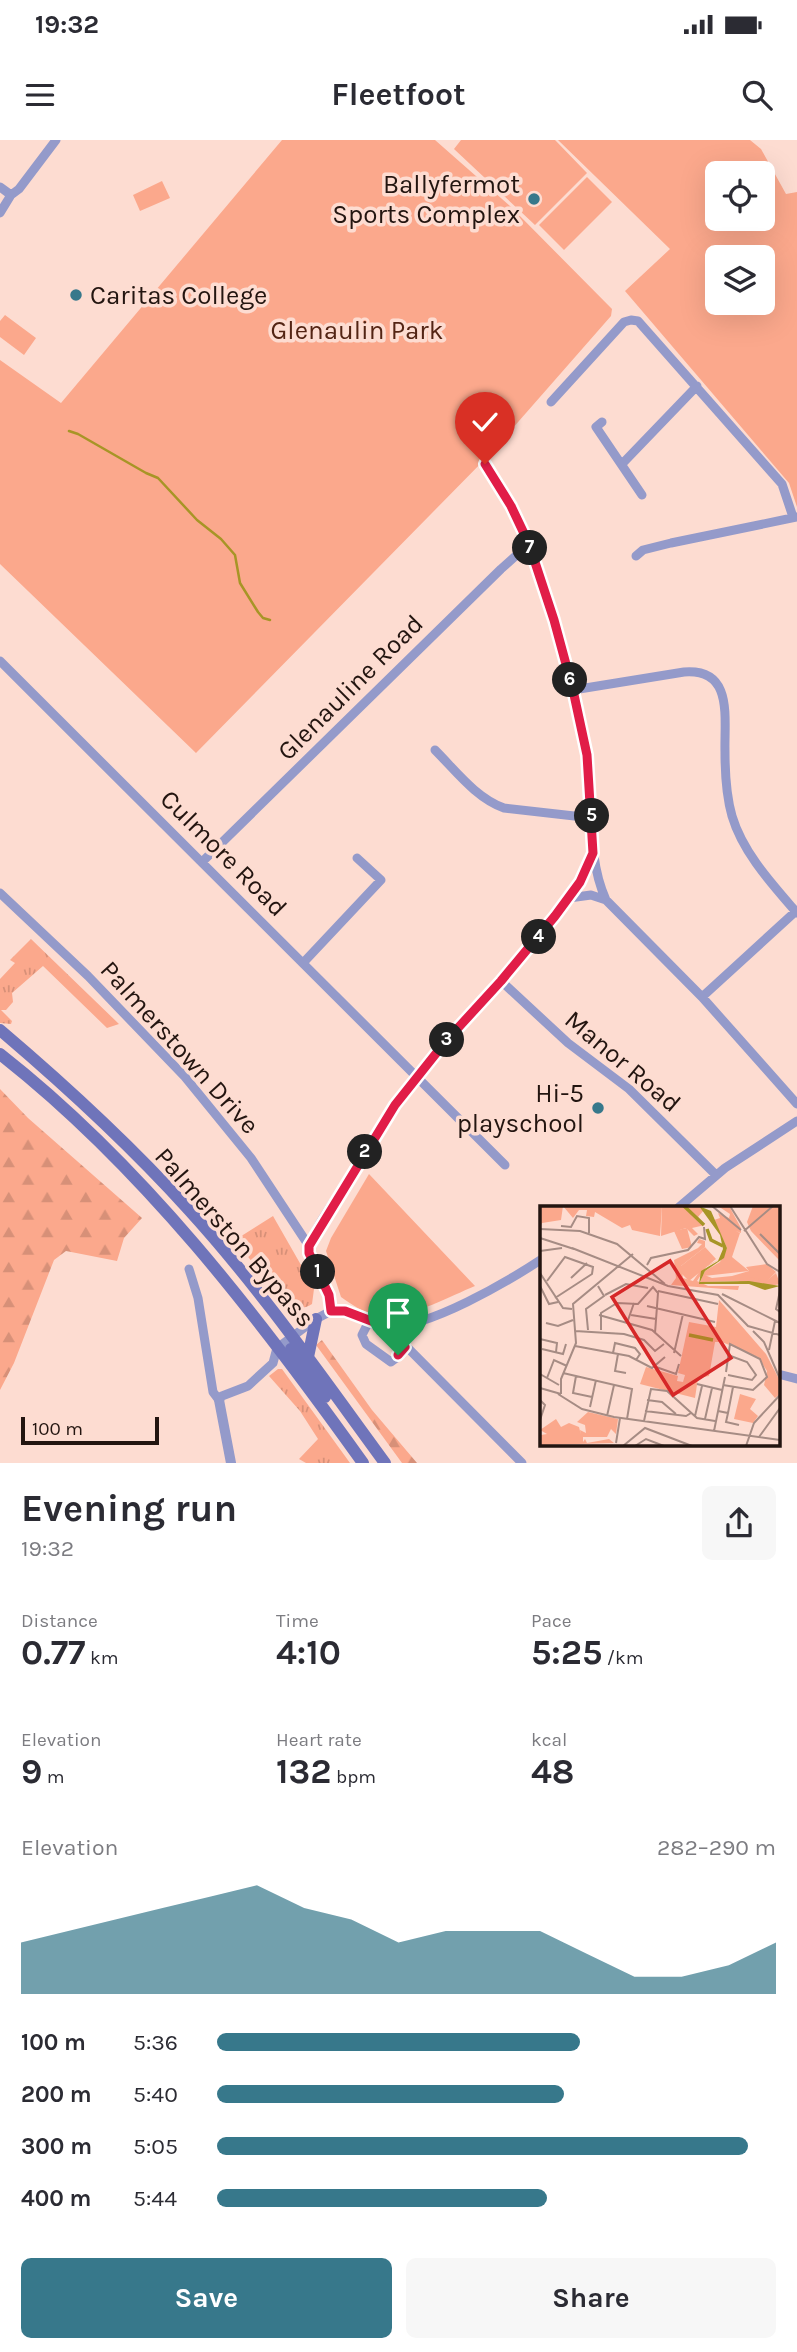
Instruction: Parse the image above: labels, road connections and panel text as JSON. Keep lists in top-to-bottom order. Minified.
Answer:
{"streets":{"main road":["Palmerston Bypass"],"street":["Glenauline Road","Culmore Road","Palmerstown Drive","Manor Road"]},"crossings":[["Glenauline Road","Culmore Road"]],"parks":["Glenaulin Park"],"places":["Ballyfermot Sports Complex","Caritas College","Hi-5 playschool"],"scale_bar":"100 m","page":{"status":"19:32","header":"Fleetfoot","pins":["7","6","5","4","3","2","1"],"scale":"100 m","heading":["Evening run","19:32"],"stats":[["Distance","0.77 km"],["Time","4:10"],["Pace","5:25 /km"],["Elevation","9 m"],["Heart rate","132 bpm"],["kcal","48"]],"chart":["Elevation","282–290 m"],"list":[{"name":"100 m","note":"5:36"},{"name":"200 m","note":"5:40"},{"name":"300 m","note":"5:05"},{"name":"400 m","note":"5:44"}],"buttons":["Save","Share"]}}
